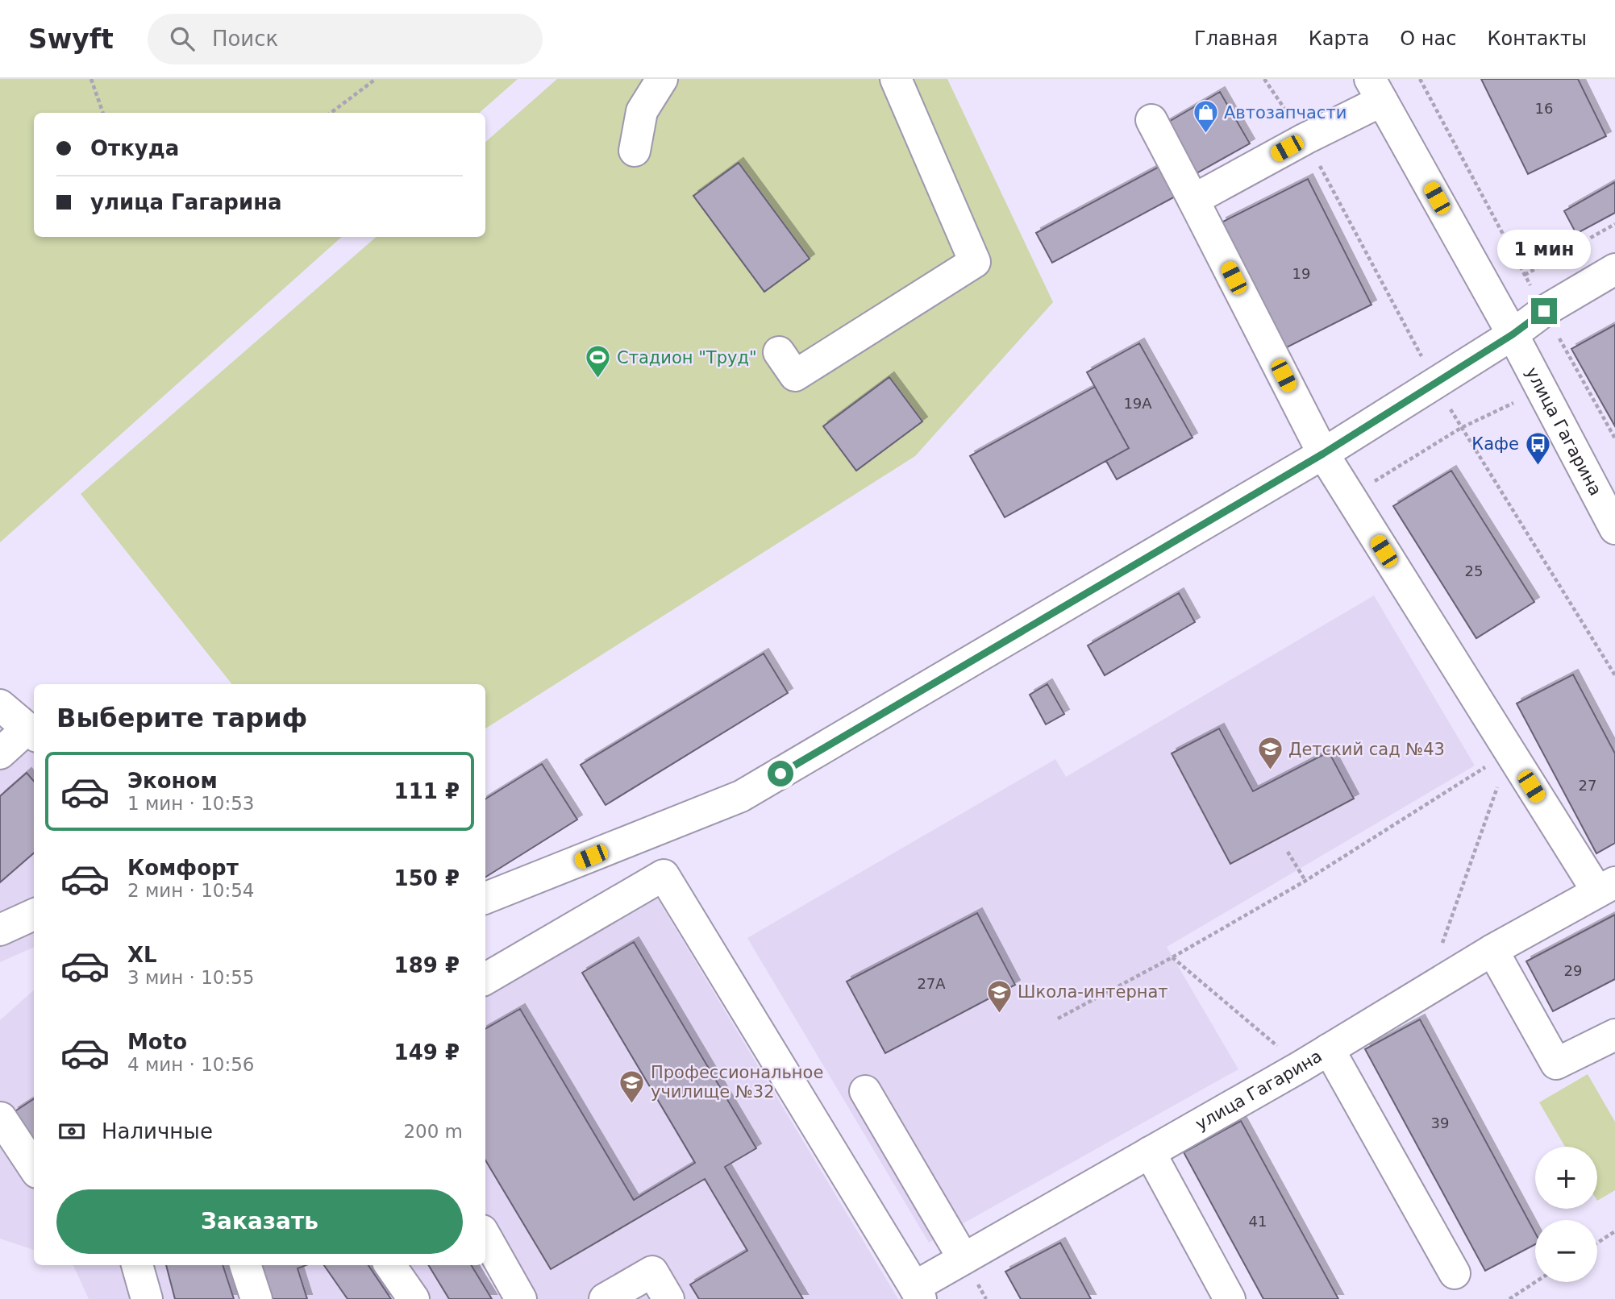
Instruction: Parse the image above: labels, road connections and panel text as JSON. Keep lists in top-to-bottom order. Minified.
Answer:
{"streets":{"street":["улица Гагарина"]},"places":{"shop":["Автозапчасти"],"sports":["Стадион \"Труд\""],"bus stop":["Кафе"],"school or university":["Детский сад №43","Школа-интернат","Профессиональное училище №32"]},"house_numbers":["16","19","19А","25","27","29","27А","39","41"],"page":{"header":"Swyft","search":"Поиск","nav":["Главная","Карта","О нас","Контакты"],"banner":["Откуда","улица Гагарина"],"bubble":"1 мин","heading":"Выберите тариф","list":[{"name":"Эконом","note":"1 мин · 10:53","value":"111 ₽"},{"name":"Комфорт","note":"2 мин · 10:54","value":"150 ₽"},{"name":"XL","note":"3 мин · 10:55","value":"189 ₽"},{"name":"Moto","note":"4 мин · 10:56","value":"149 ₽"}],"pay":["Наличные","200 m"],"map_buttons":["+","−"],"buttons":"Заказать"}}
